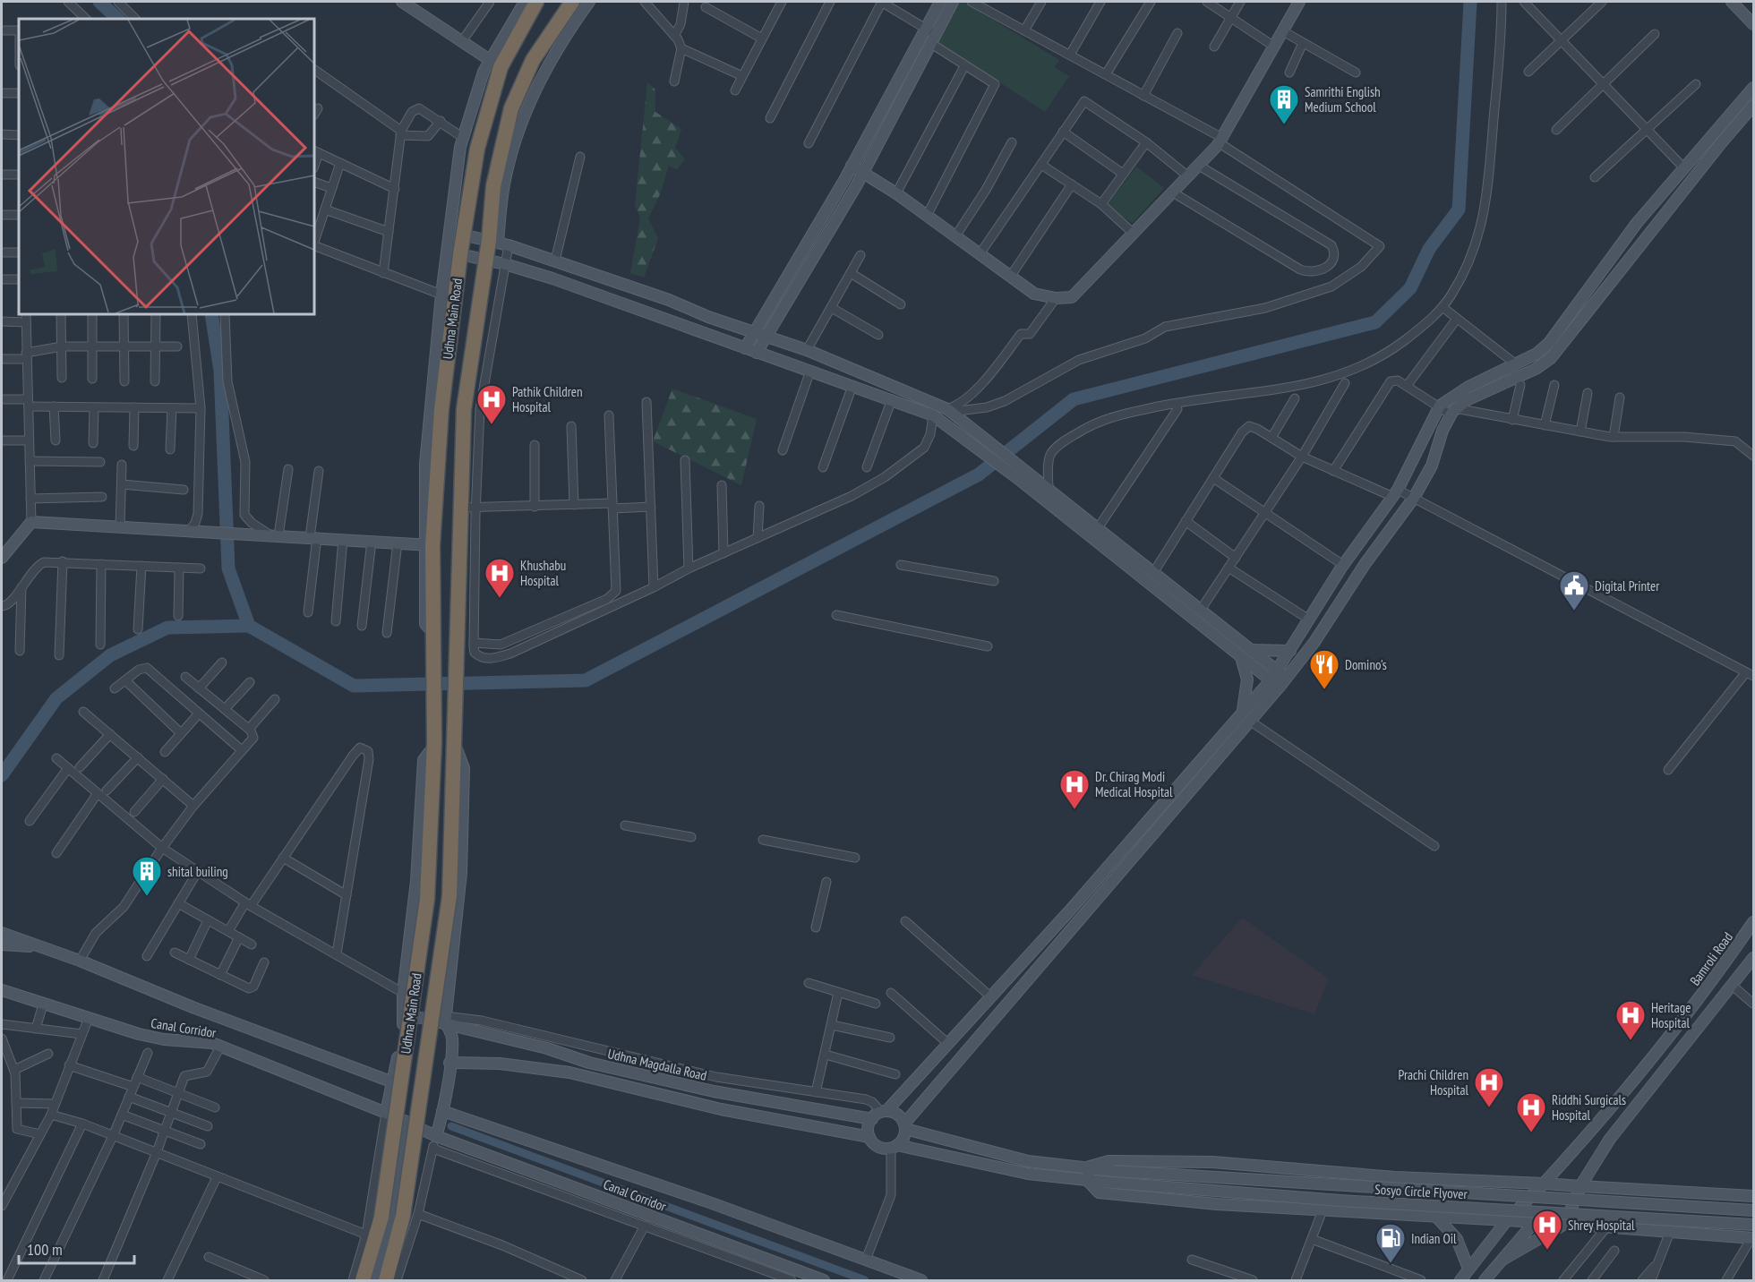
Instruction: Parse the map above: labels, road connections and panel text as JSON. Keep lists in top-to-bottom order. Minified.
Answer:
{"streets":{"highway":["Udhna Main Road"],"street":["Bamroli Road","Canal Corridor","Udhna Magdalla Road","Sosyo Circle Flyover"]},"crossings":[["Udhna Magdalla Road","Sosyo Circle Flyover"]],"places":{"building":["Samrithi English Medium School","shital builing"],"hospital":["Pathik Children Hospital","Khushabu Hospital","Dr. Chirag Modi Medical Hospital","Heritage Hospital","Prachi Children Hospital","Riddhi Surgicals Hospital","Shrey Hospital"],"public building":["Digital Printer"],"restaurant":["Domino's"],"fuel station":["Indian Oil"]},"scale_bar":"100 m"}
